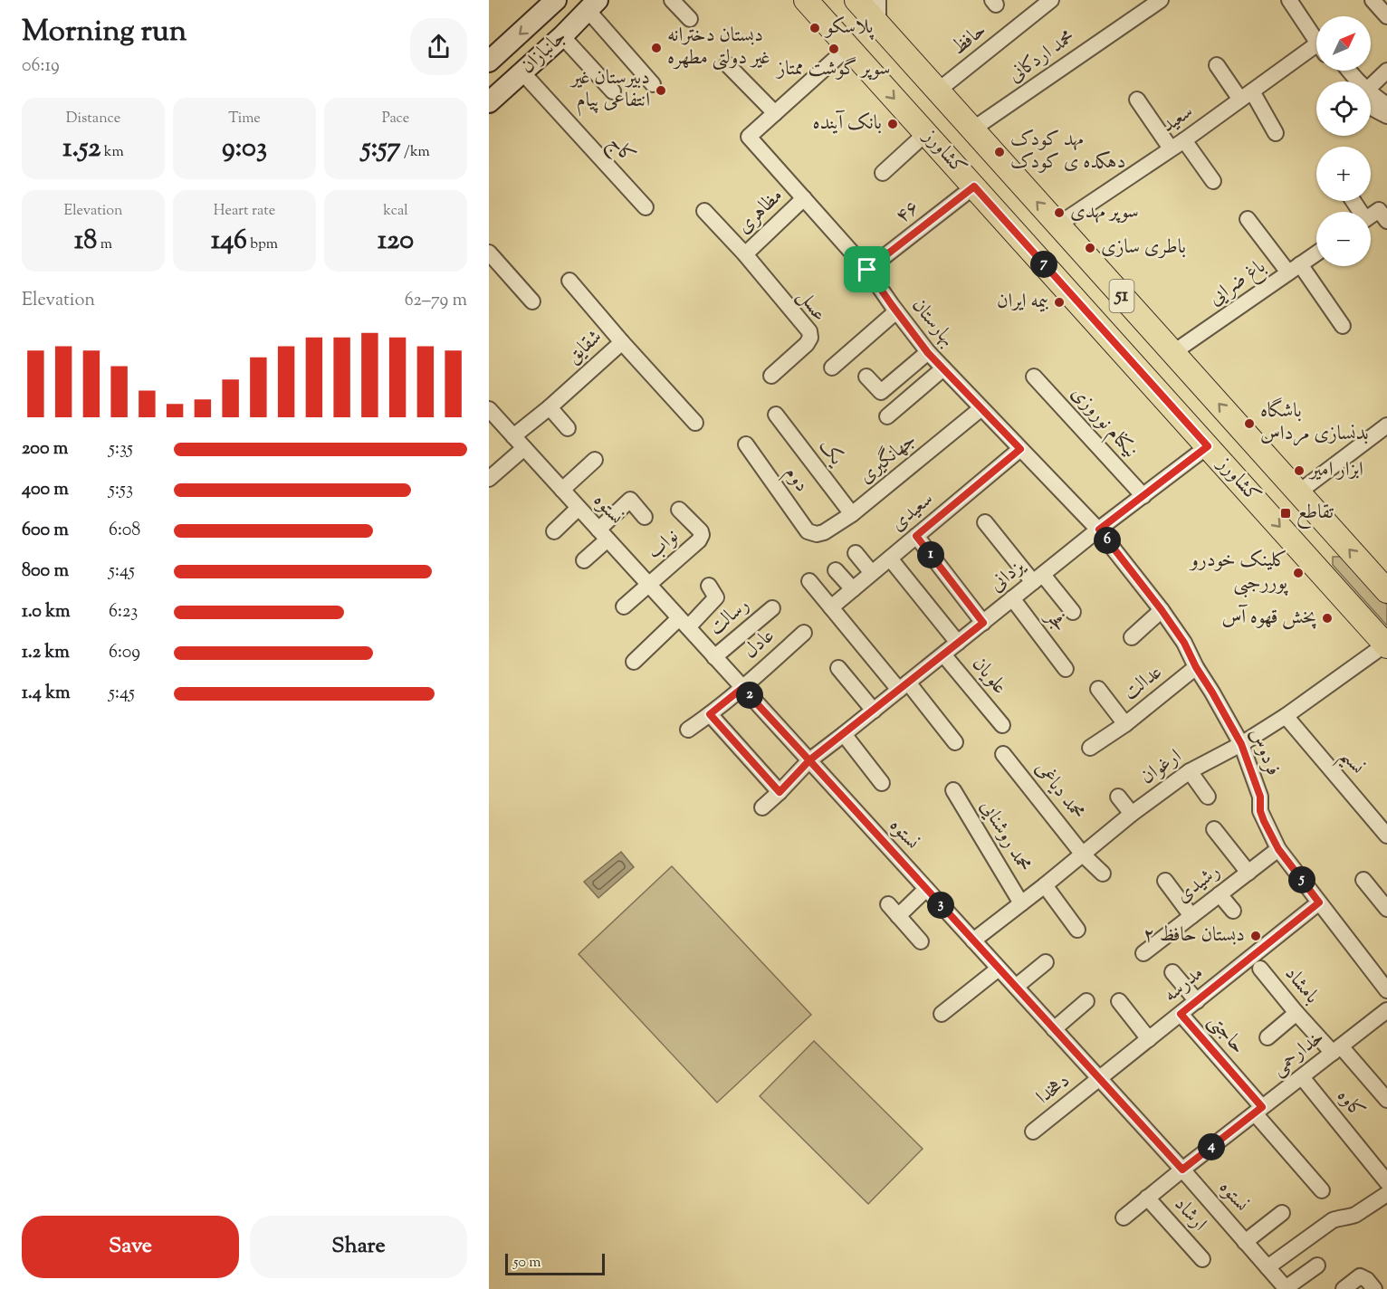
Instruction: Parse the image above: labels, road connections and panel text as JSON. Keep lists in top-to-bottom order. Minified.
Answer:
{"streets":{"main road":["جانبازان","کشاورز","51"],"street":["حافظ","محمد اردکانی","سعید","کاج","مظاهری","۴۶","باغ ضرایی","عسل","بهارستان","شقایق","نیکنام نوروزی","یک","جهانگیری","دوم","نستوه","سعیدی","نواب","یزدانی","رسالت","فجر","عادل","علویان","عدالت","فردوس","نسیم","ارغوان","محمد دیاغی","محمد روشنایی","رشیدی","مدرسه","بامشاد","حاجتی","خدارحمی","دهخدا","کاوه","ارشاد"]},"crossings":[["حافظ","کشاورز"],["جانبازان","کاج"],["محمد اردکانی","کشاورز"],["سعید","کشاورز"],["کشاورز","۴۶"],["کشاورز","باغ ضرایی"],["کشاورز","بهارستان"],["کشاورز","یزدانی"],["کشاورز","ارغوان"],["مظاهری","عسل"],["مظاهری","بهارستان"],["۴۶","بهارستان"],["بهارستان","جهانگیری"],["بهارستان","سعیدی"],["بهارستان","یزدانی"],["بهارستان","فردوس"],["شقایق","نستوه"],["نیکنام نوروزی","یزدانی"],["یک","جهانگیری"],["جهانگیری","دوم"],["نستوه","نواب"],["نستوه","یزدانی"],["نستوه","رسالت"],["نستوه","عادل"],["نستوه","ارغوان"],["نستوه","مدرسه"],["نستوه","خدارحمی"],["نستوه","دهخدا"],["یزدانی","فجر"],["یزدانی","علویان"],["یزدانی","فردوس"],["عدالت","فردوس"],["فردوس","ارغوان"],["فردوس","رشیدی"],["فردوس","مدرسه"],["نسیم","ارغوان"],["ارغوان","محمد دیاغی"],["ارغوان","محمد روشنایی"],["مدرسه","حاجتی"],["مدرسه","دهخدا"],["بامشاد","خدارحمی"],["حاجتی","خدارحمی"],["خدارحمی","کاوه"],["خدارحمی","ارشاد"]],"places":{"other":["پلاسکو","دبستان دخترانه غیر دولتی مطهره","سوپر گوشت ممتاز","دبیرستان غیر انتفاعی پیام","بانک آینده","مهد کودک دهکده ی کودک","سوپر مهدی","باطری سازی","بیمه ایران","باشگاه بدنسازی مرداس","ابزار امیر","کلینک خودرو پوررجبی","پخش قهوه آس","دبستان حافظ ۲"],"transit":["تقاطع"]},"scale_bar":"50 m","north":"top right","page":{"heading":["Morning run","06:19"],"map_buttons":["+","−"],"stats":[["Distance","1.52 km"],["Time","9:03"],["Pace","5:57 /km"],["Elevation","18 m"],["Heart rate","146 bpm"],["kcal","120"]],"pins":["7","6","1","2","5","3","4"],"chart":["Elevation","62–79 m"],"list":[{"name":"200 m","note":"5:35"},{"name":"400 m","note":"5:53"},{"name":"600 m","note":"6:08"},{"name":"800 m","note":"5:45"},{"name":"1.0 km","note":"6:23"},{"name":"1.2 km","note":"6:09"},{"name":"1.4 km","note":"5:45"}],"buttons":["Save","Share"],"scale":"50 m"}}
